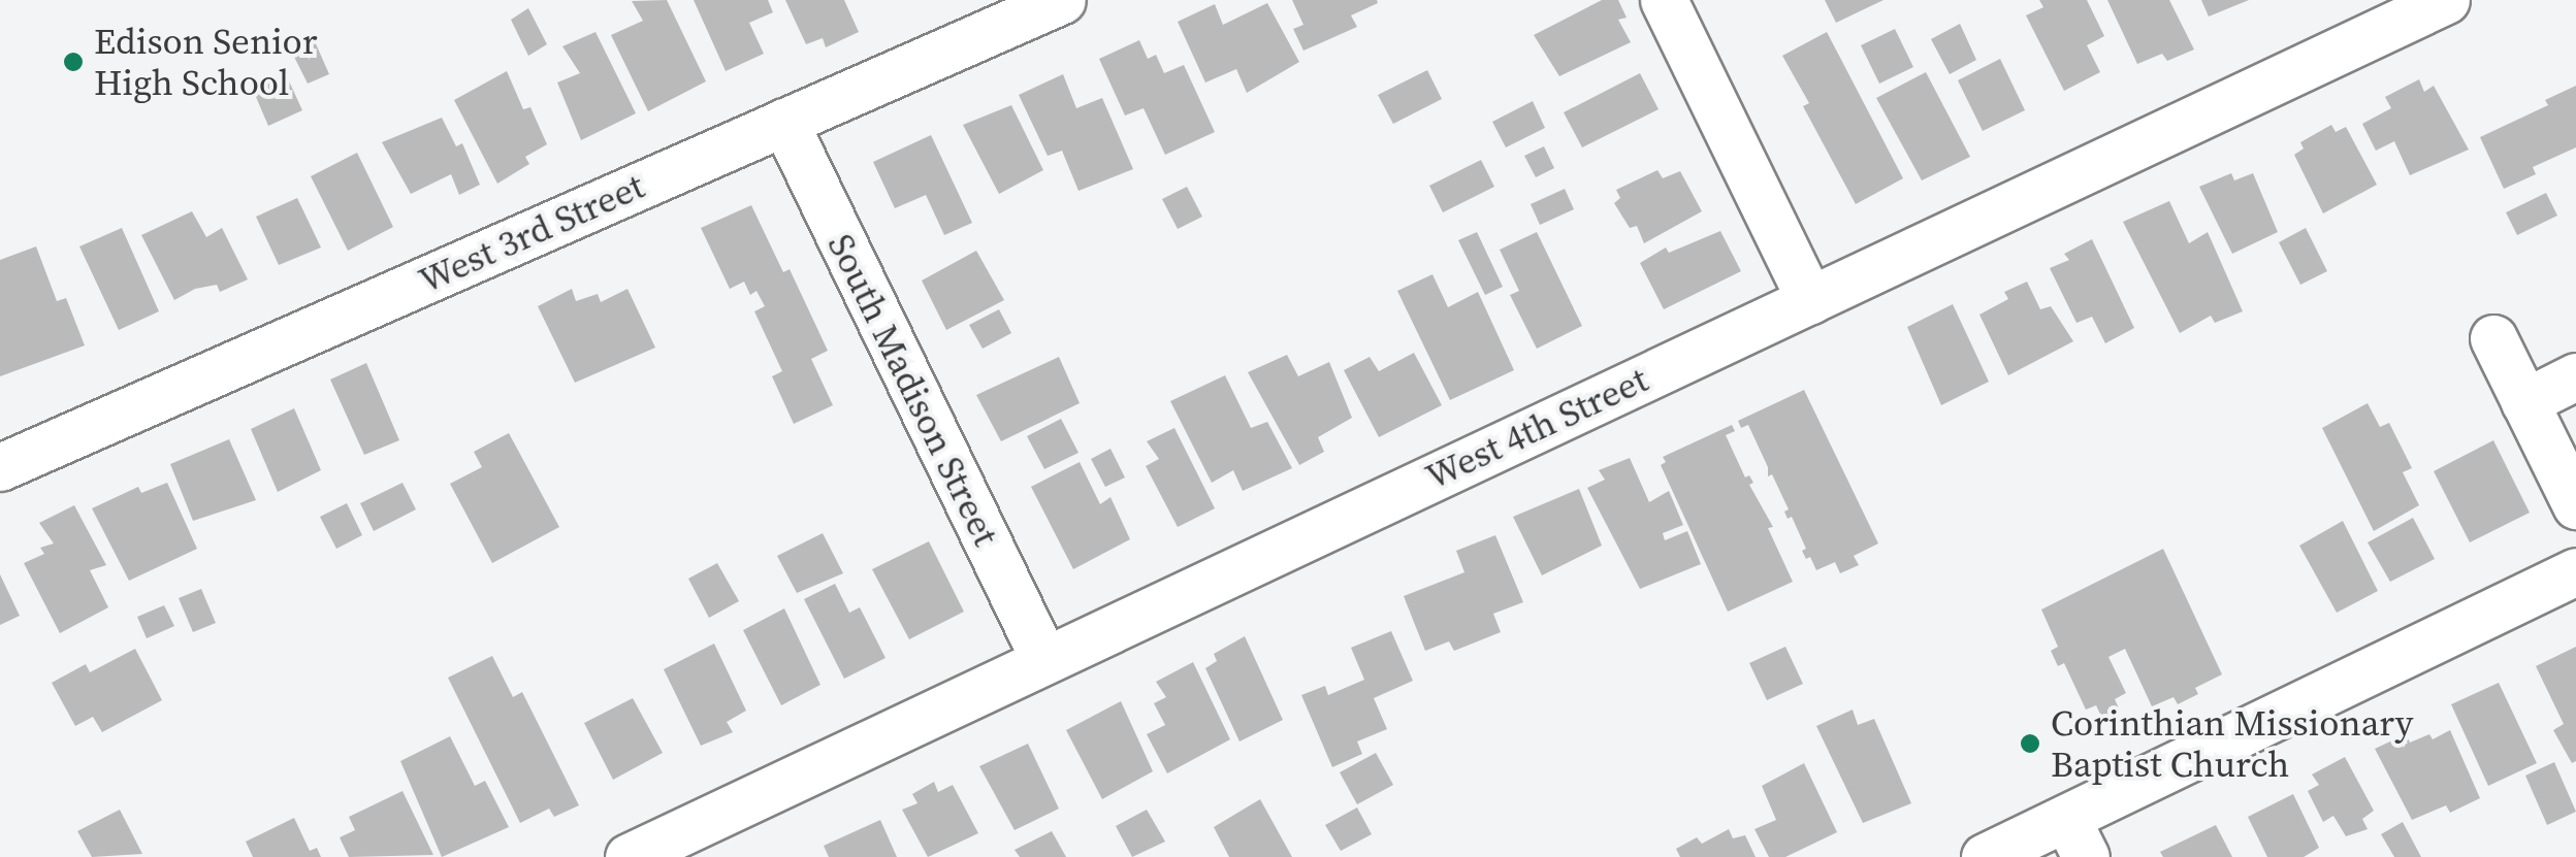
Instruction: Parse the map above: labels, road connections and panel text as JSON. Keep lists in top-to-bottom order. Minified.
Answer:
{"streets":{"street":["West 3rd Street","South Madison Street","West 4th Street"]},"crossings":[["West 3rd Street","South Madison Street"],["South Madison Street","West 4th Street"]],"places":["Edison Senior High School","Corinthian Missionary Baptist Church"]}
